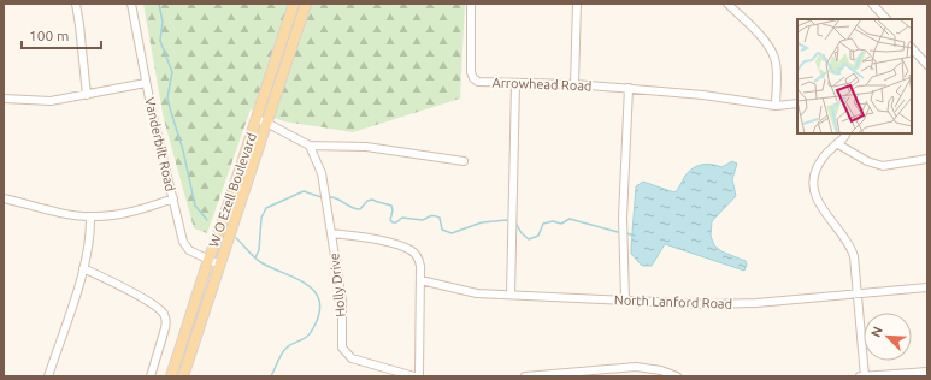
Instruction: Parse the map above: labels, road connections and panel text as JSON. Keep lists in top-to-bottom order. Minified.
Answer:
{"streets":{"main road":["W O Ezell Boulevard"],"street":["Arrowhead Road","Vanderbilt Road","Holly Drive","North Lanford Road"]},"crossings":[["Vanderbilt Road","W O Ezell Boulevard"]],"scale_bar":"100 m","north":"top left"}
